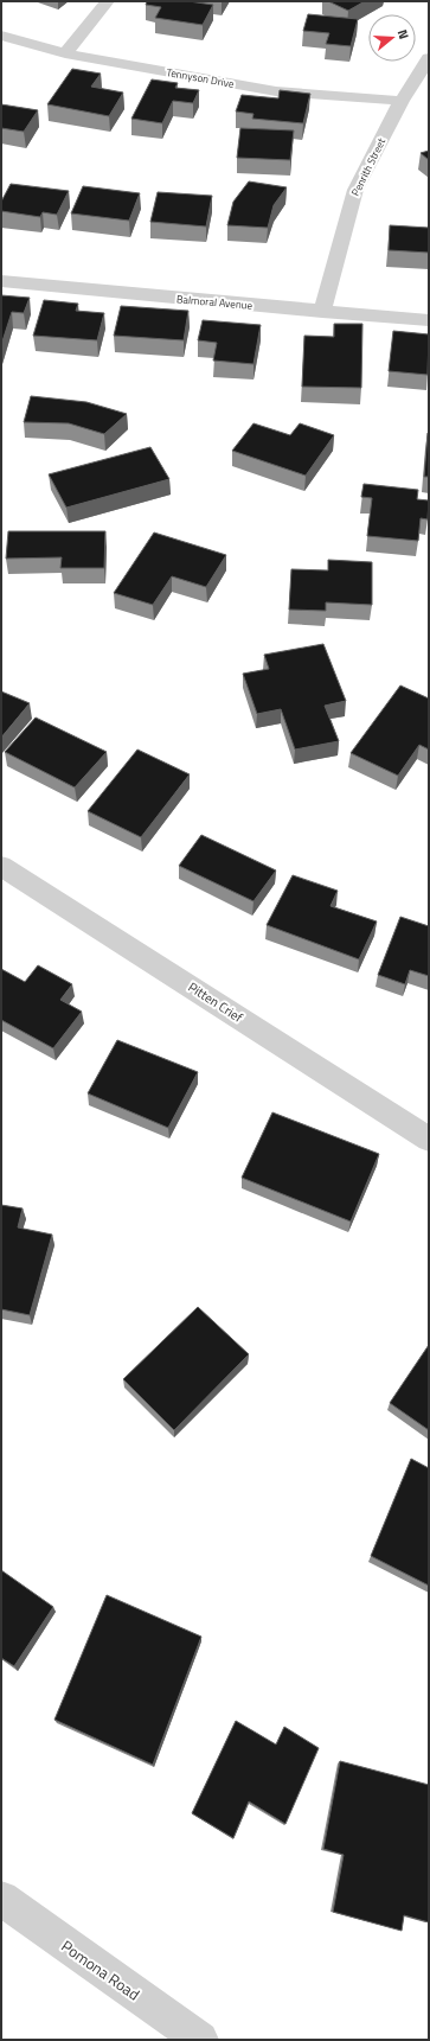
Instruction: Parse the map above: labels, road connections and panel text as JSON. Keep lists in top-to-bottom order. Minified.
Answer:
{"streets":{"street":["Tennyson Drive","Penrith Street","Balmoral Avenue","Pitten Crief","Pomona Road"]},"crossings":[["Tennyson Drive","Penrith Street"],["Penrith Street","Balmoral Avenue"]],"north":"right"}
